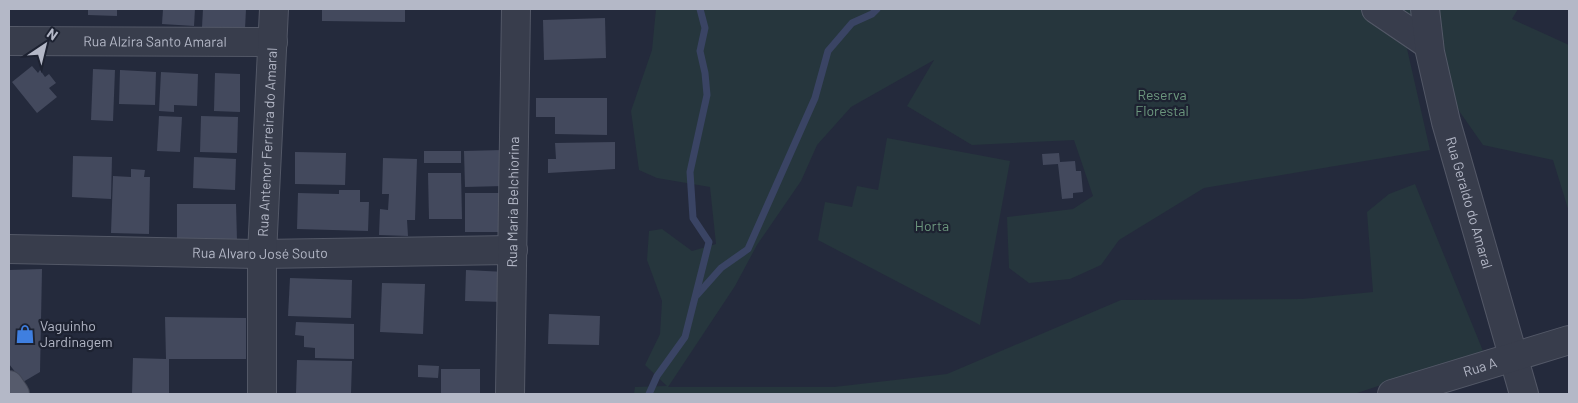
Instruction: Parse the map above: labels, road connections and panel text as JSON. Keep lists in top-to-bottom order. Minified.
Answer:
{"streets":{"street":["Rua Alzira Santo Amaral","Rua Antenor Ferreira do Amaral","Rua Maria Belchiorina","Rua Geraldo do Amaral","Rua Alvaro José Souto","Rua A"]},"crossings":[["Rua Alzira Santo Amaral","Rua Antenor Ferreira do Amaral"],["Rua Antenor Ferreira do Amaral","Rua Alvaro José Souto"],["Rua Maria Belchiorina","Rua Alvaro José Souto"],["Rua Geraldo do Amaral","Rua A"]],"parks":["Reserva Florestal","Horta"],"places":{"shop":["Vaguinho Jardinagem"]},"north":"top right"}
